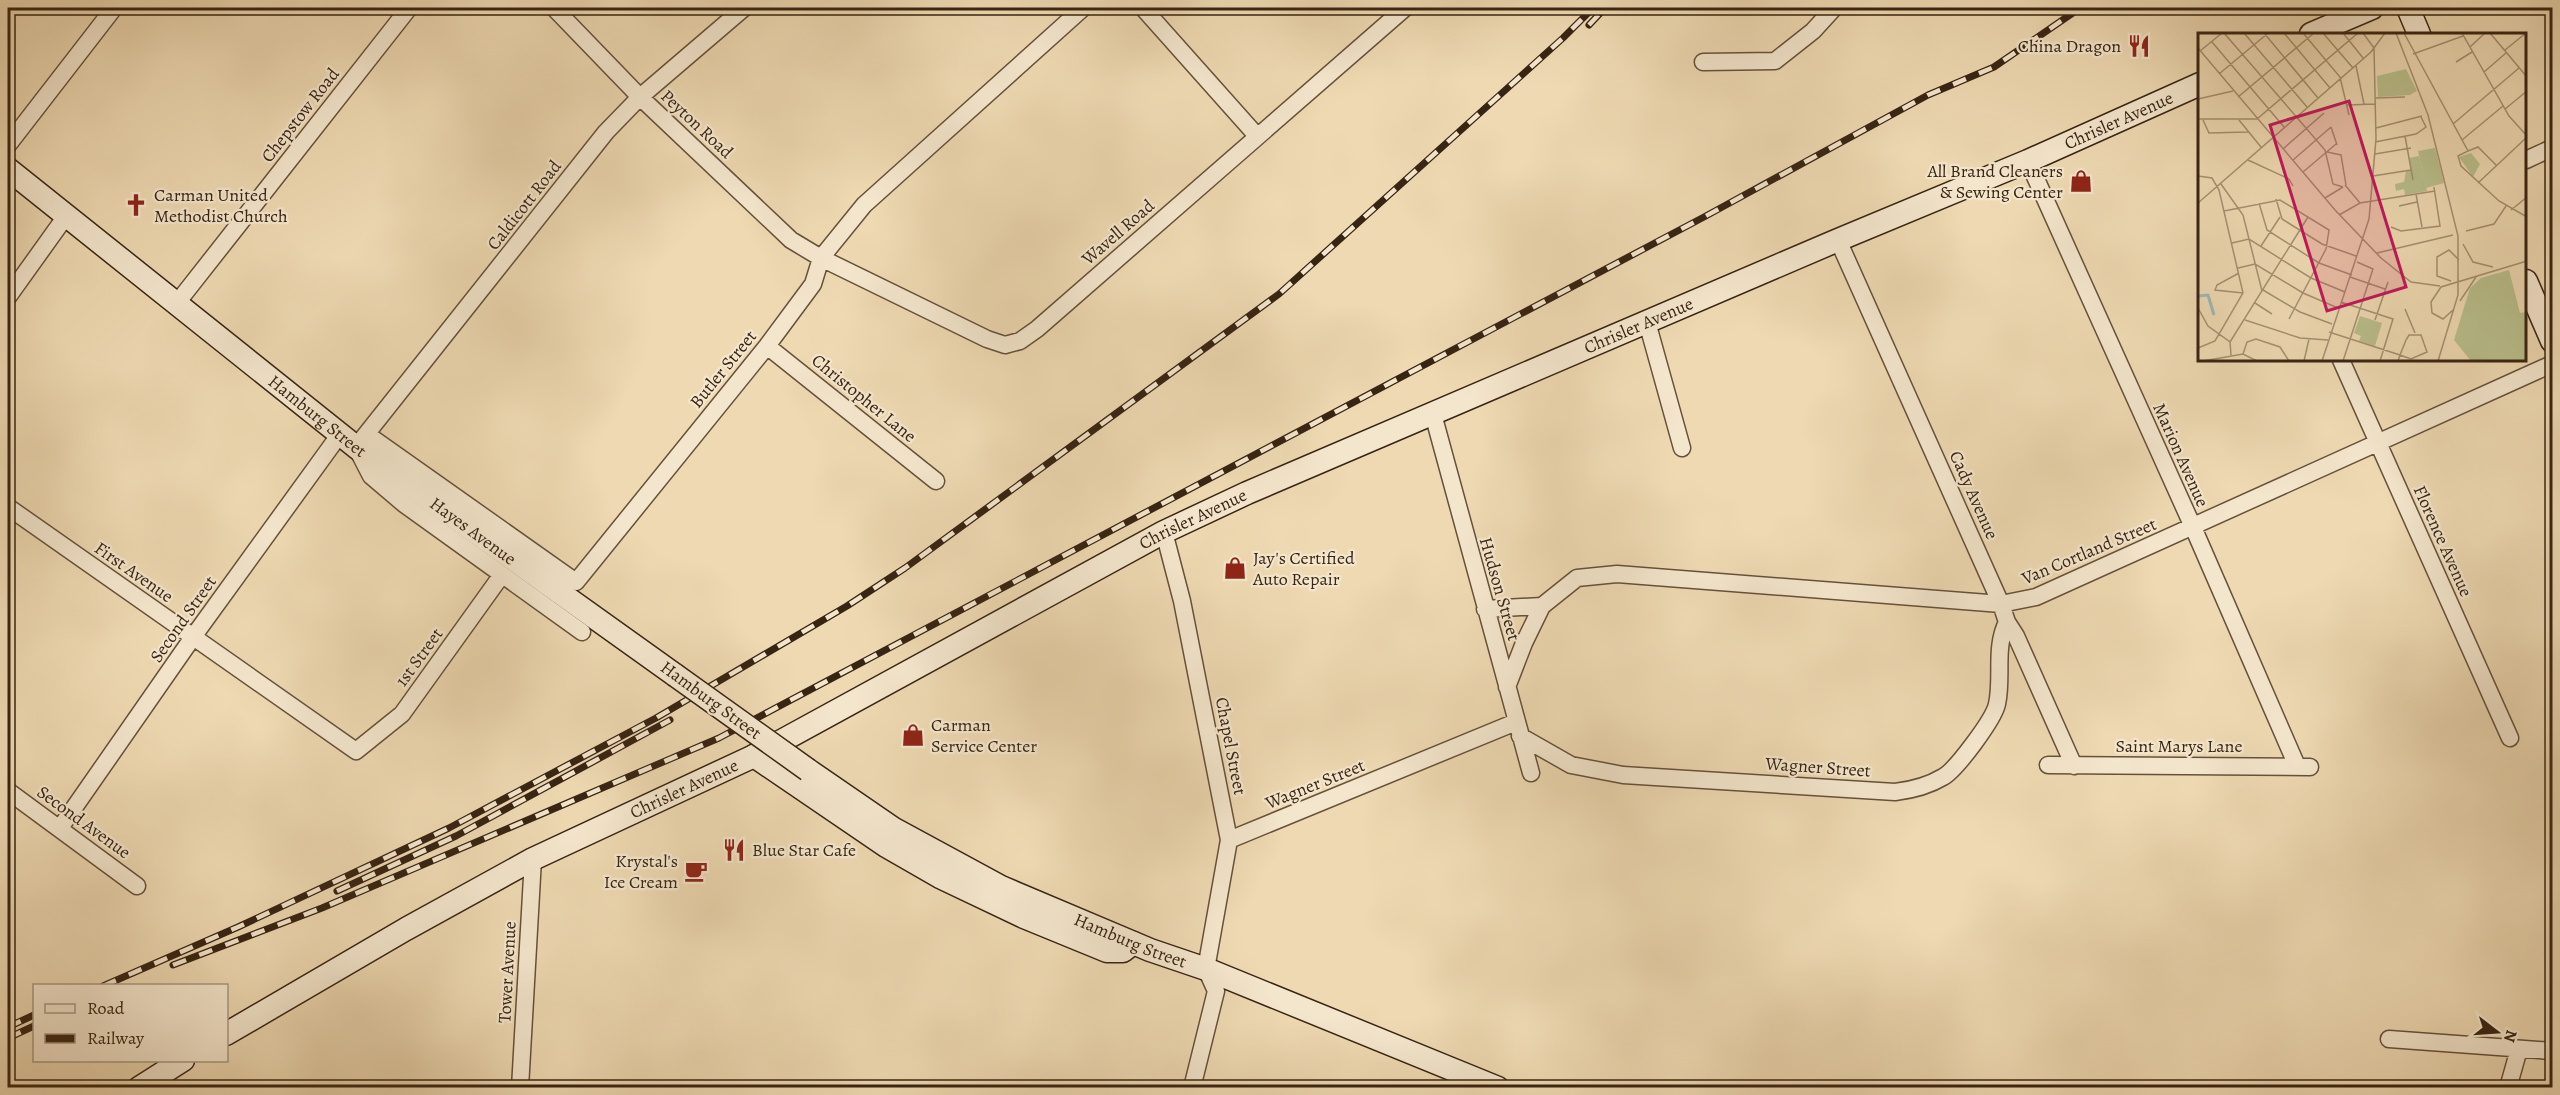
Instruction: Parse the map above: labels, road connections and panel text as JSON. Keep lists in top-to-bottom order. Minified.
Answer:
{"streets":{"street":["Chepstow Road","Chrisler Avenue","Peyton Road","Caldicott Road","Wavell Road","Butler Street","Christopher Lane","Hamburg Street","Marion Avenue","Cady Avenue","Hayes Avenue","Florence Avenue","Van Cortland Street","First Avenue","Hudson Street","Second Street","1st Street","Chapel Street","Saint Marys Lane","Wagner Street","Second Avenue","Tower Avenue"]},"crossings":[["Chepstow Road","Hamburg Street"],["Chrisler Avenue","Marion Avenue"],["Chrisler Avenue","Cady Avenue"],["Chrisler Avenue","Hudson Street"],["Chrisler Avenue","Chapel Street"],["Chrisler Avenue","Tower Avenue"],["Peyton Road","Caldicott Road"],["Peyton Road","Wavell Road"],["Peyton Road","Butler Street"],["Caldicott Road","Butler Street"],["Caldicott Road","Hamburg Street"],["Caldicott Road","Hayes Avenue"],["Caldicott Road","Second Street"],["Wavell Road","Butler Street"],["Butler Street","Christopher Lane"],["Butler Street","Hamburg Street"],["Butler Street","Hayes Avenue"],["Butler Street","Second Street"],["Hamburg Street","Hayes Avenue"],["Hamburg Street","Second Street"],["Hamburg Street","Chapel Street"],["Marion Avenue","Van Cortland Street"],["Marion Avenue","Saint Marys Lane"],["Cady Avenue","Van Cortland Street"],["Cady Avenue","Saint Marys Lane"],["Cady Avenue","Wagner Street"],["Hayes Avenue","Second Street"],["Hayes Avenue","1st Street"],["Florence Avenue","Van Cortland Street"],["Van Cortland Street","Hudson Street"],["First Avenue","Second Street"],["First Avenue","1st Street"],["Hudson Street","Wagner Street"],["Second Street","Second Avenue"],["Chapel Street","Wagner Street"]],"places":{"restaurant":["China Dragon","Blue Star Cafe"],"shop":["All Brand Cleaners & Sewing Center","Jay's Certified Auto Repair","Carman Service Center"],"church":["Carman United Methodist Church"],"cafe":["Krystal's Ice Cream"]},"legend":["Road","Railway"],"north":"right"}
